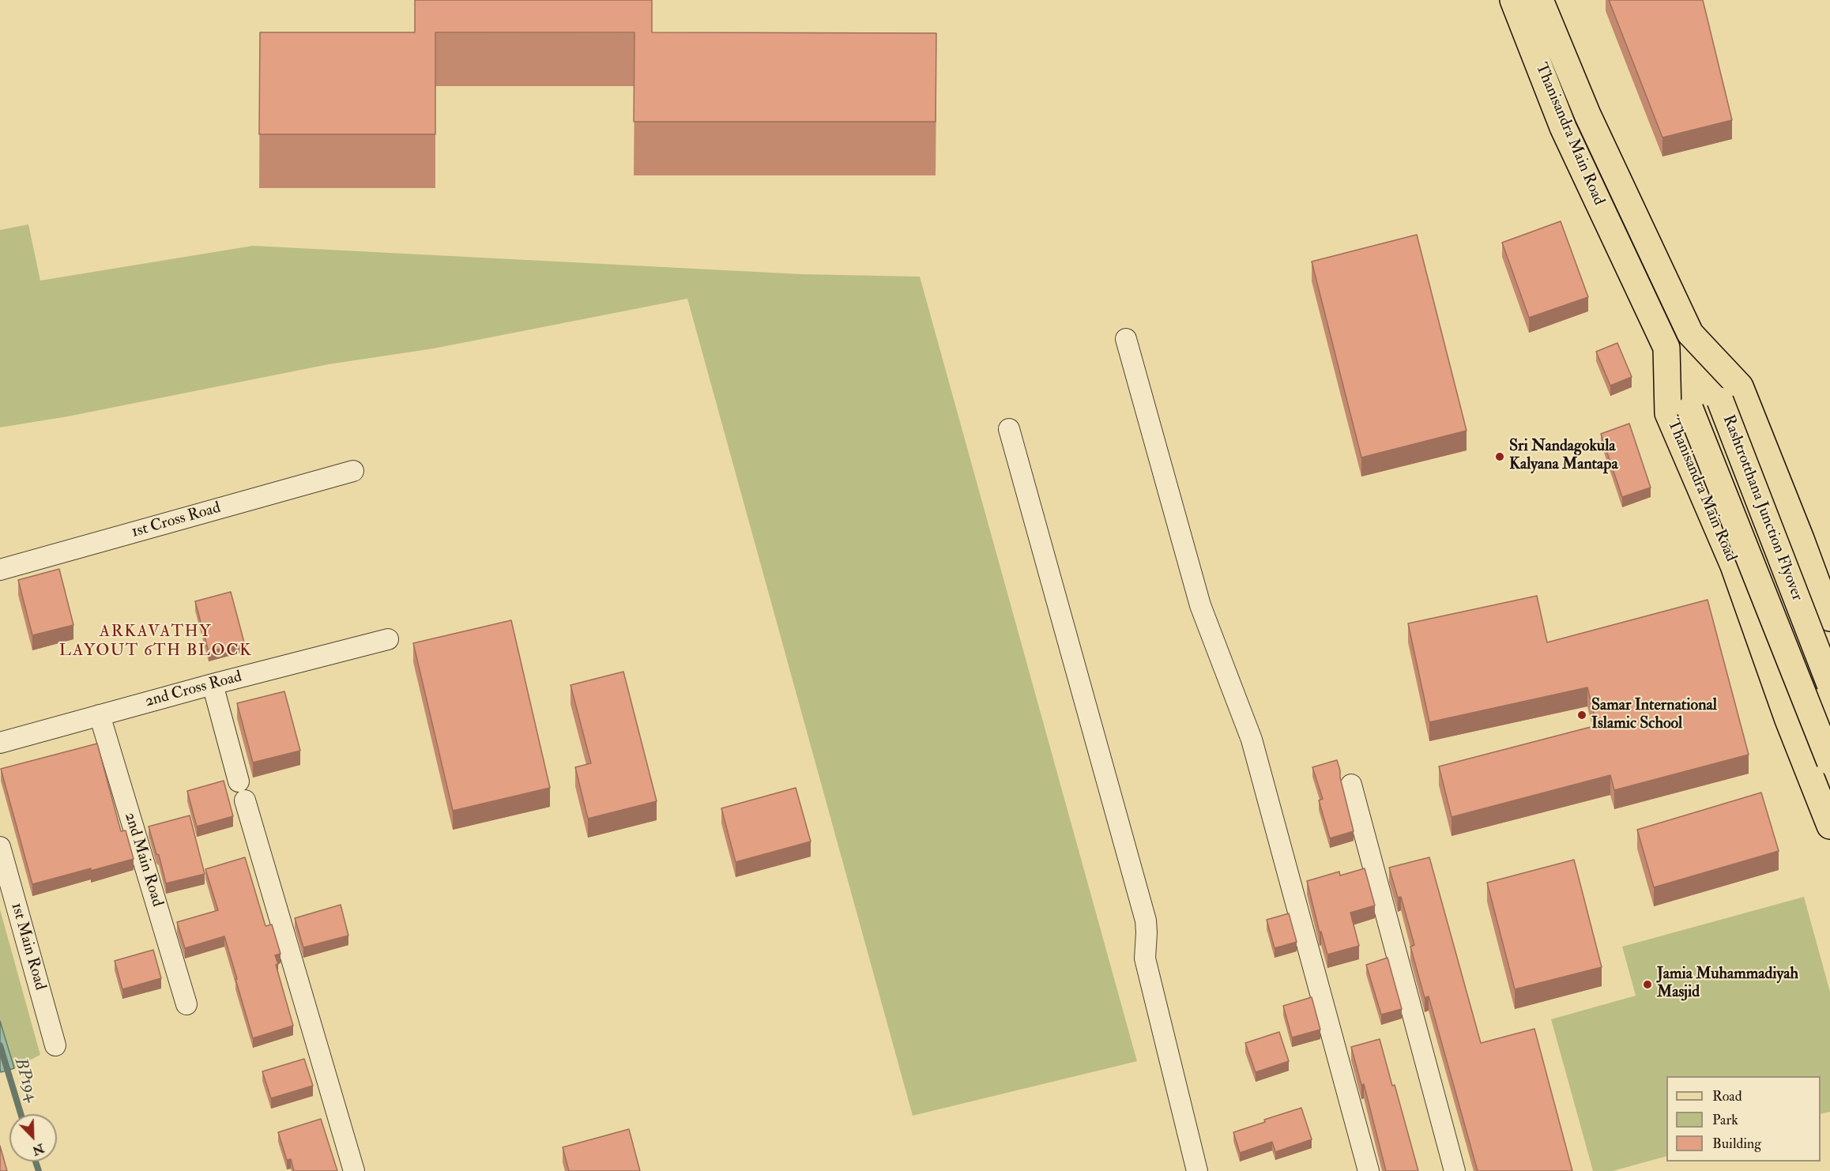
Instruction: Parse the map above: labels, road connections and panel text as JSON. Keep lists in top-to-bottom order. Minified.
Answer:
{"streets":{"main road":["Thanisandra Main Road","Rashtrotthana Junction Flyover"],"street":["1st Cross Road","2nd Cross Road","2nd Main Road","1st Main Road"]},"crossings":[["Thanisandra Main Road","Rashtrotthana Junction Flyover"],["2nd Cross Road","2nd Main Road"]],"districts":["ARKAVATHY LAYOUT 6TH BLOCK"],"water":["BP194"],"places":["Sri Nandagokula Kalyana Mantapa","Samar International Islamic School","Jamia Muhammadiyah Masjid"],"legend":["Road","Park","Building"],"north":"bottom right"}
